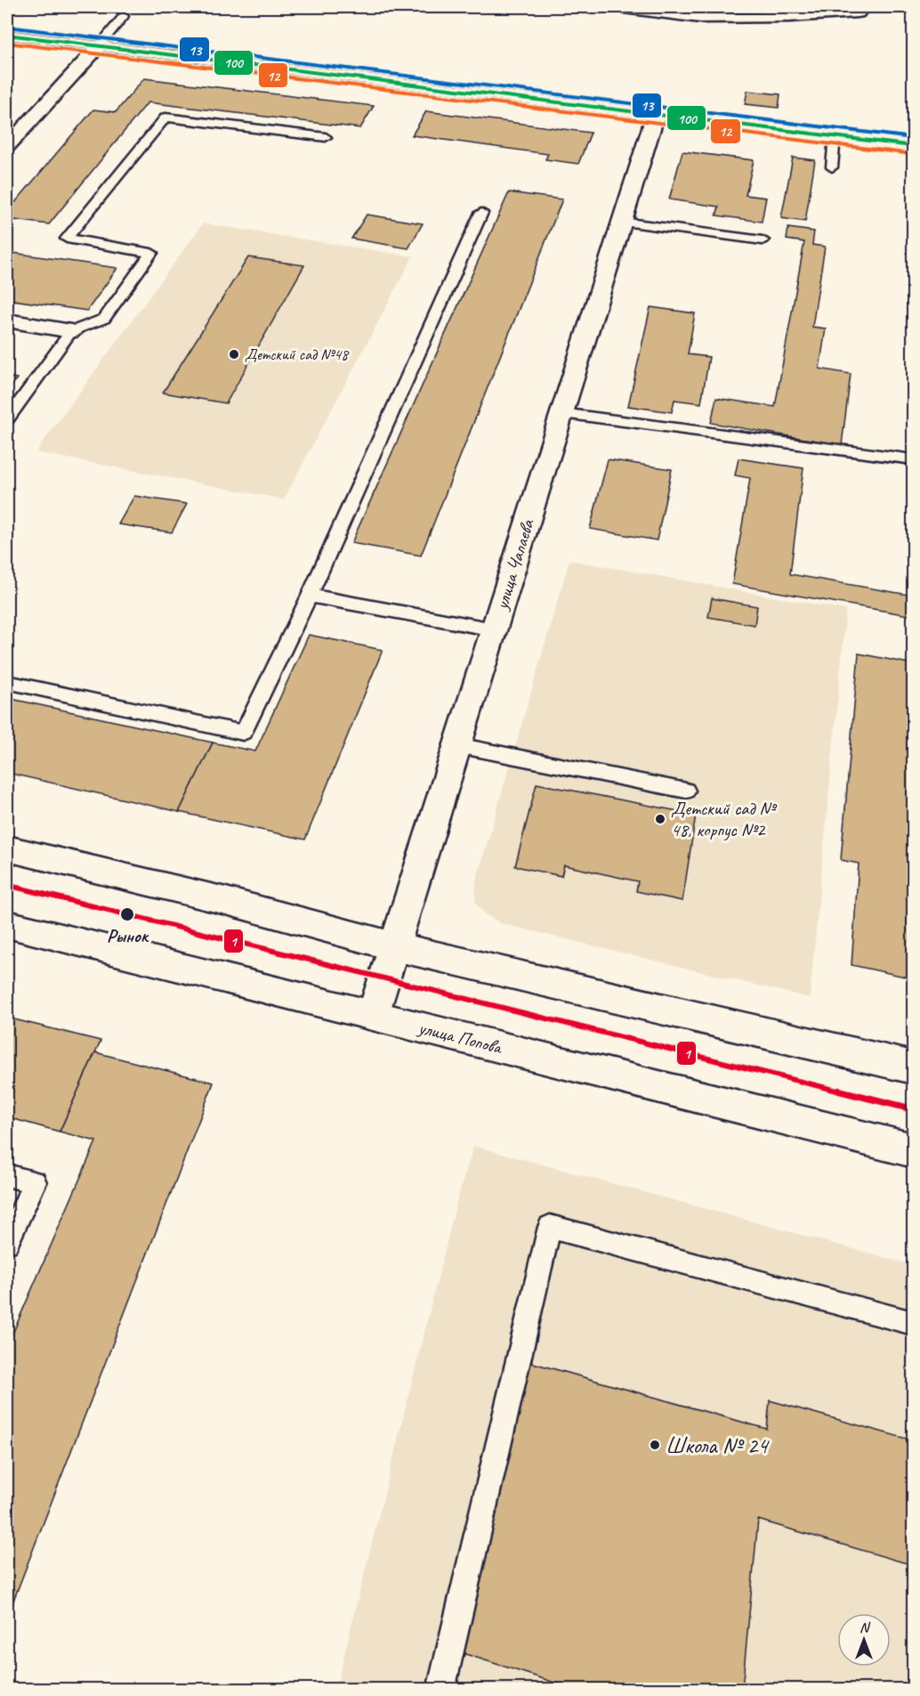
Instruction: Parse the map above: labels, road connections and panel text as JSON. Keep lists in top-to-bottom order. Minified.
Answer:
{"streets":{"street":["улица Чапаева","улица Попова"]},"crossings":[["улица Чапаева","улица Попова"]],"places":["Детский сад №48","Детский сад № 48, корпус №2","Рынок","Школа № 24"],"lines":["transit line 13","transit line 100","transit line 12","transit line 1"],"north":"top"}
